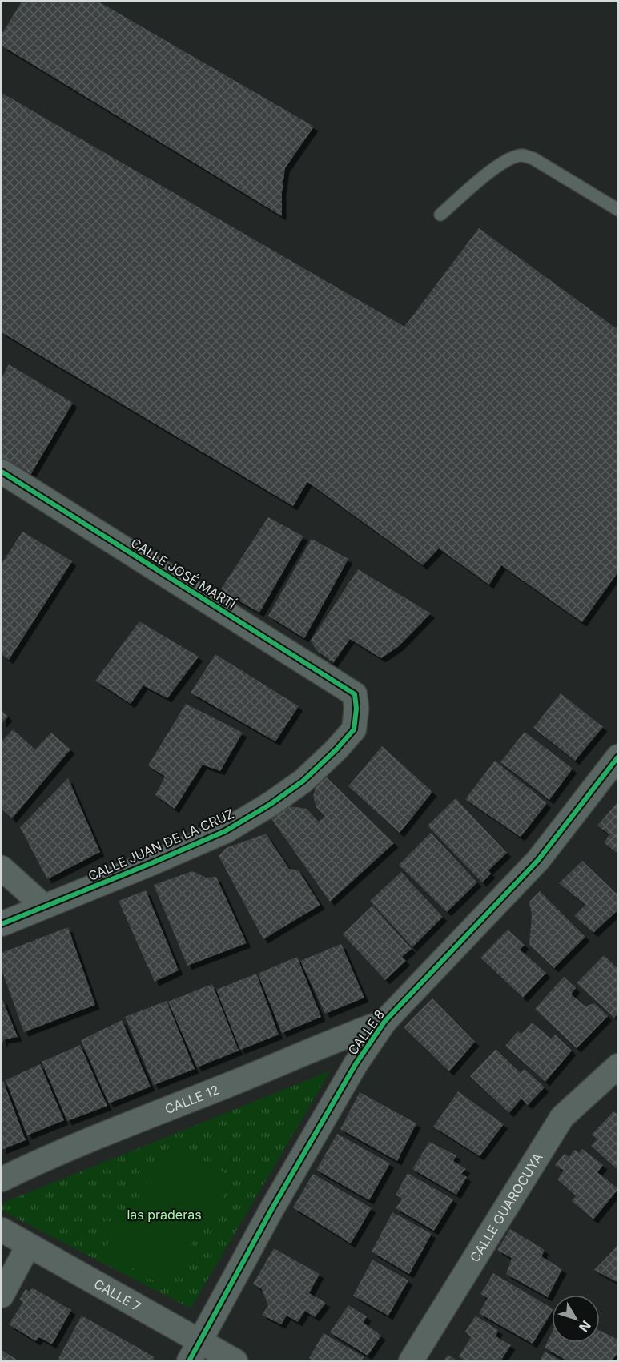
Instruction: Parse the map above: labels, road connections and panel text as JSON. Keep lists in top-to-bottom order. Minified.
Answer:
{"streets":{"street":["CALLE JOSÉ MARTÍ","CALLE JUAN DE LA CRUZ","CALLE 8","CALLE 12","CALLE GUAROCUYA","CALLE 7"]},"crossings":[["CALLE JOSÉ MARTÍ","CALLE JUAN DE LA CRUZ"],["CALLE 8","CALLE 12"],["CALLE 8","CALLE 7"]],"parks":["las praderas"],"north":"bottom right"}
